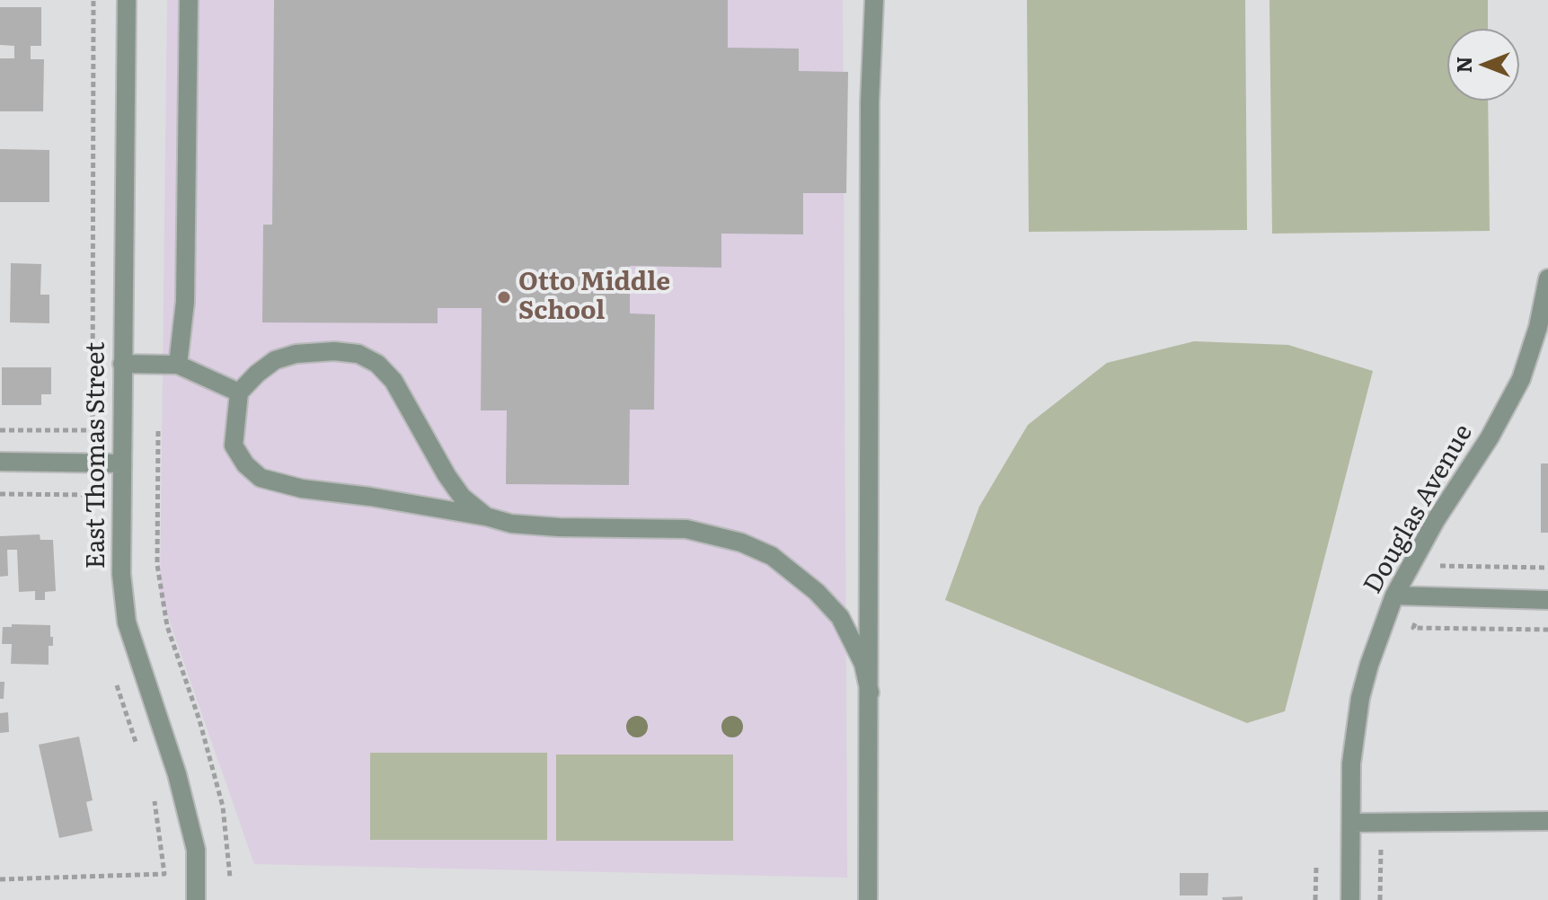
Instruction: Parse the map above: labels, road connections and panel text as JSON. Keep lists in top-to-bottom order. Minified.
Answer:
{"streets":{"street":["East Thomas Street","Douglas Avenue"]},"places":["Otto Middle School"],"north":"left"}
